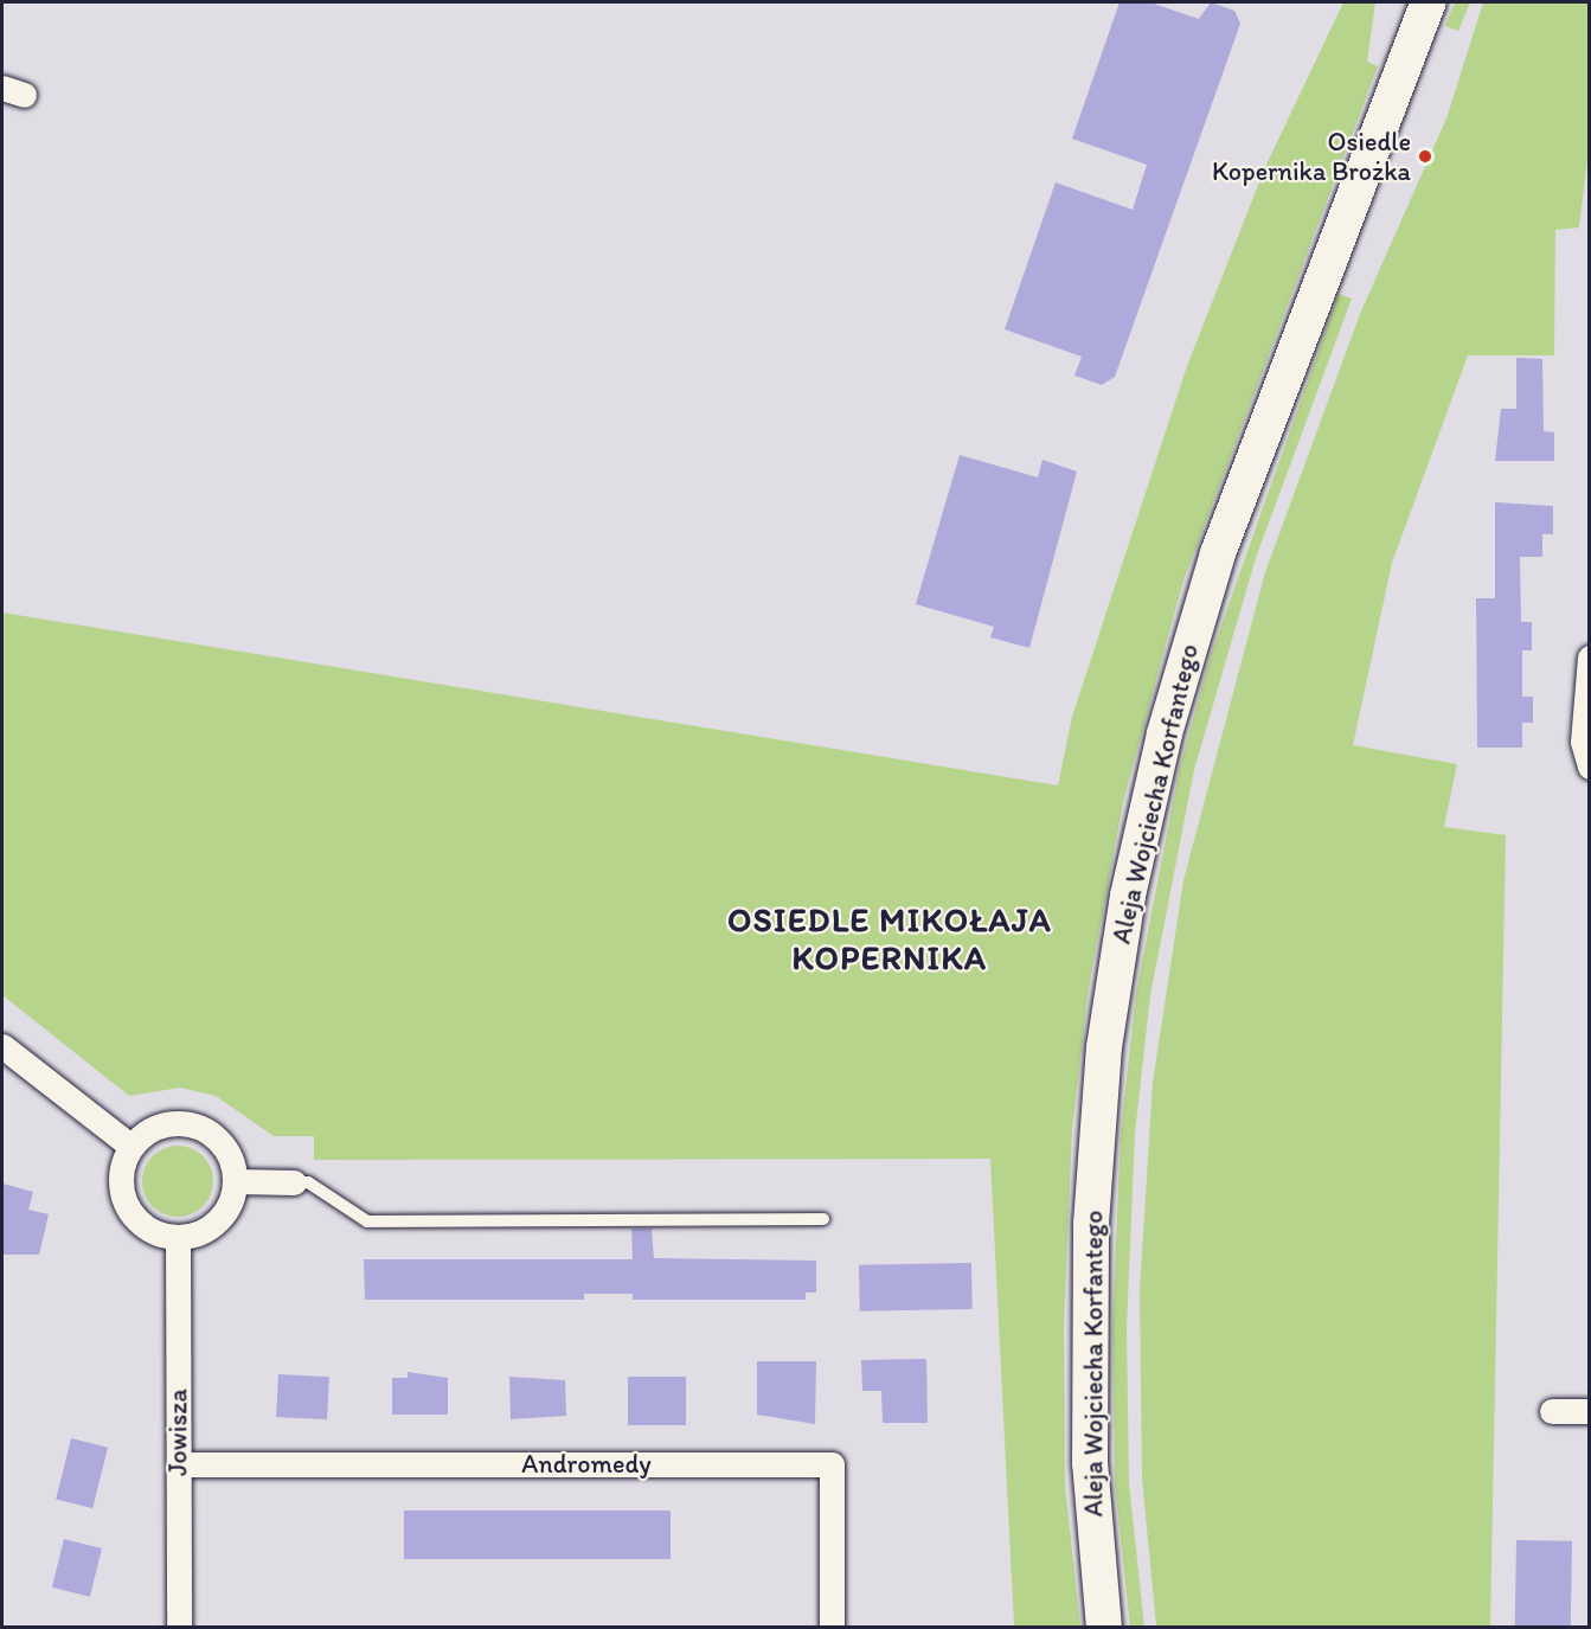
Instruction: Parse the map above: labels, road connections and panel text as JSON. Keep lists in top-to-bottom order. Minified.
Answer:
{"streets":{"main road":["Aleja Wojciecha Korfantego"],"street":["Jowisza","Andromedy"]},"crossings":[["Jowisza","Andromedy"]],"districts":["OSIEDLE MIKOŁAJA KOPERNIKA"],"places":["Osiedle Kopernika Brożka"]}
